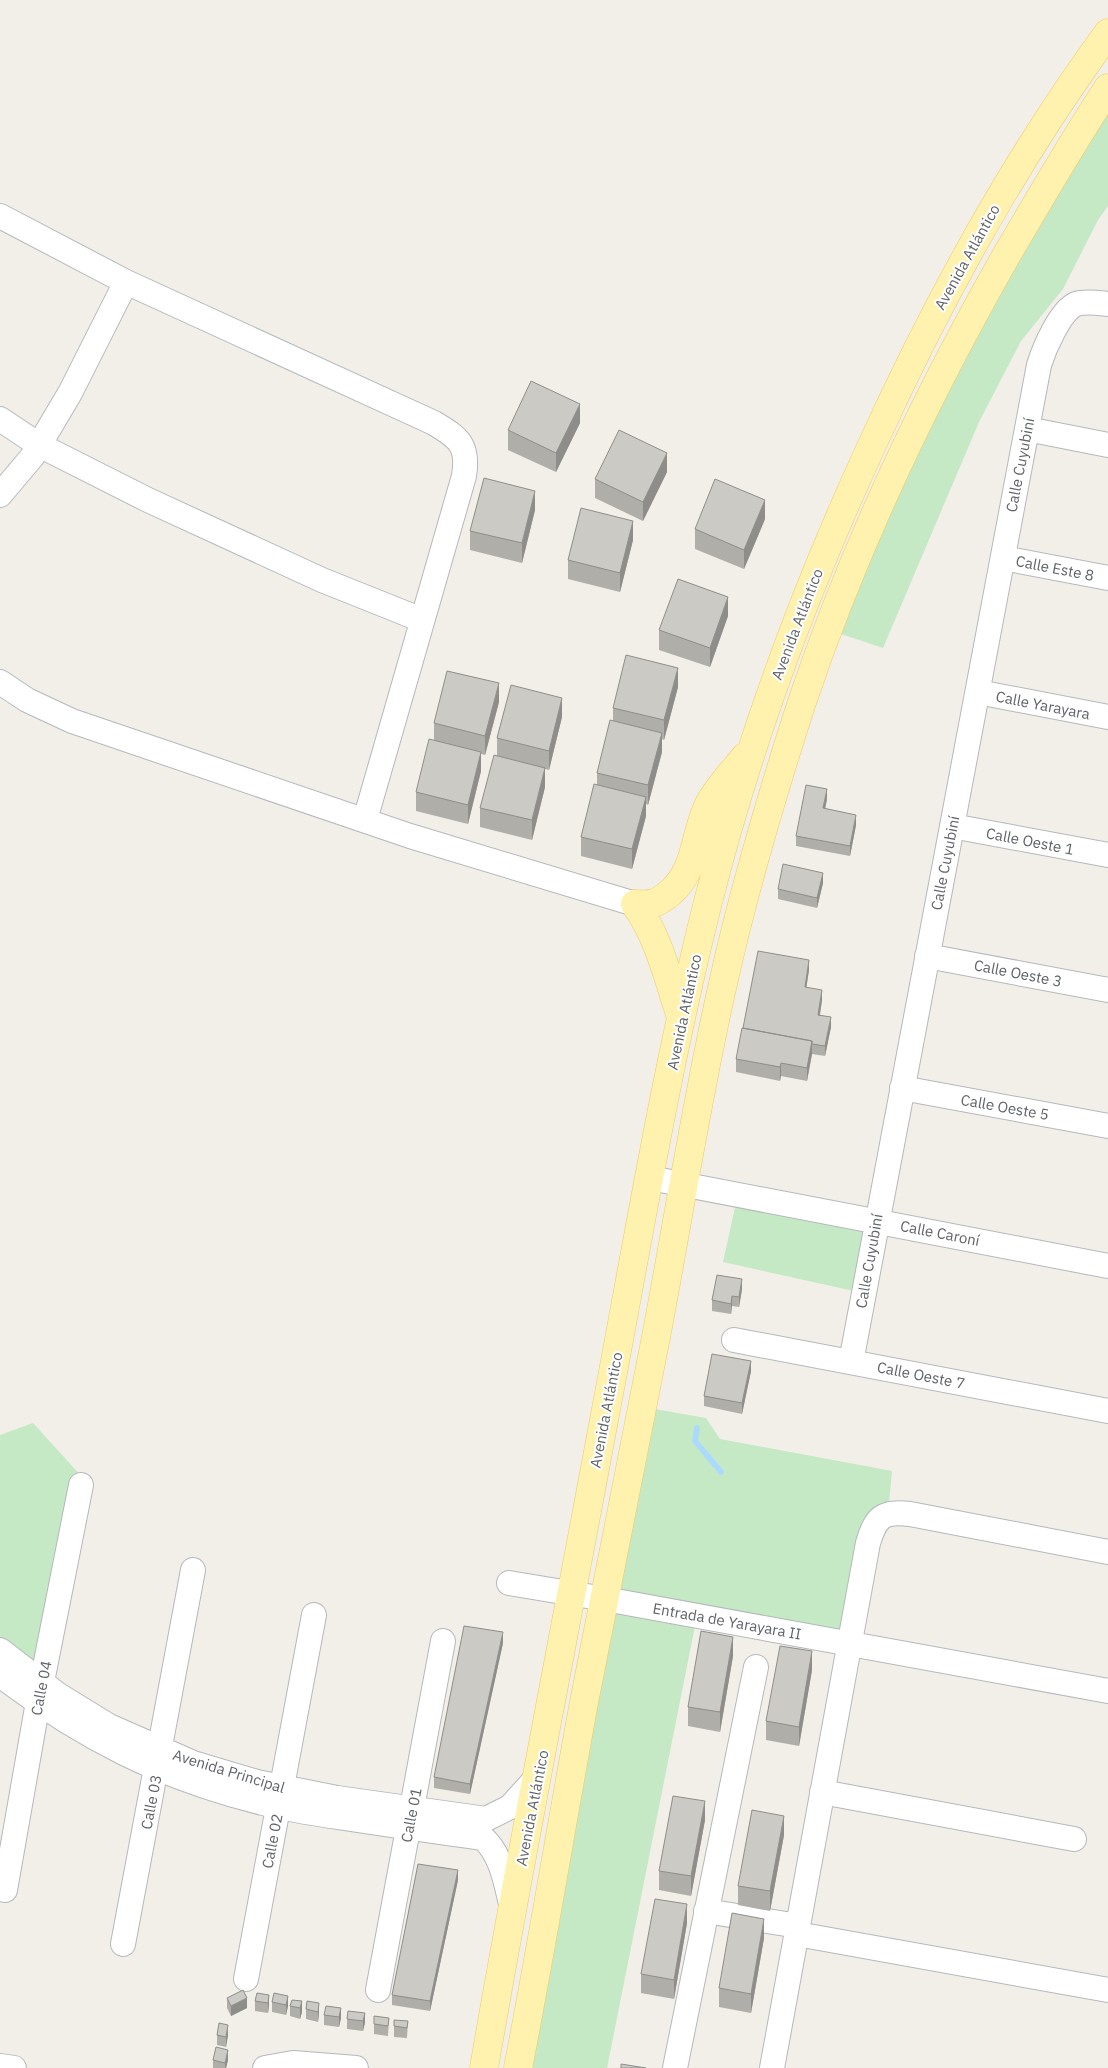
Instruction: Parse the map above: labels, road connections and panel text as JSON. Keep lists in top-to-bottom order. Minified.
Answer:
{"streets":{"main road":["Avenida Atlántico"],"street":["Calle Cuyubiní","Calle Este 8","Calle Yarayara","Calle Oeste 1","Calle Oeste 3","Calle Oeste 5","Calle Caroní","Calle Oeste 7","Entrada de Yarayara II","Calle 04","Avenida Principal","Calle 03","Calle 01","Calle 02"]},"crossings":[["Avenida Atlántico","Calle Caroní"],["Avenida Atlántico","Entrada de Yarayara II"],["Calle Cuyubiní","Calle Este 8"],["Calle Cuyubiní","Calle Yarayara"],["Calle Cuyubiní","Calle Oeste 1"],["Calle Cuyubiní","Calle Oeste 3"],["Calle Cuyubiní","Calle Oeste 5"],["Calle Cuyubiní","Calle Caroní"],["Calle Cuyubiní","Calle Oeste 7"],["Calle 04","Avenida Principal"],["Avenida Principal","Calle 03"],["Avenida Principal","Calle 01"],["Avenida Principal","Calle 02"]]}
